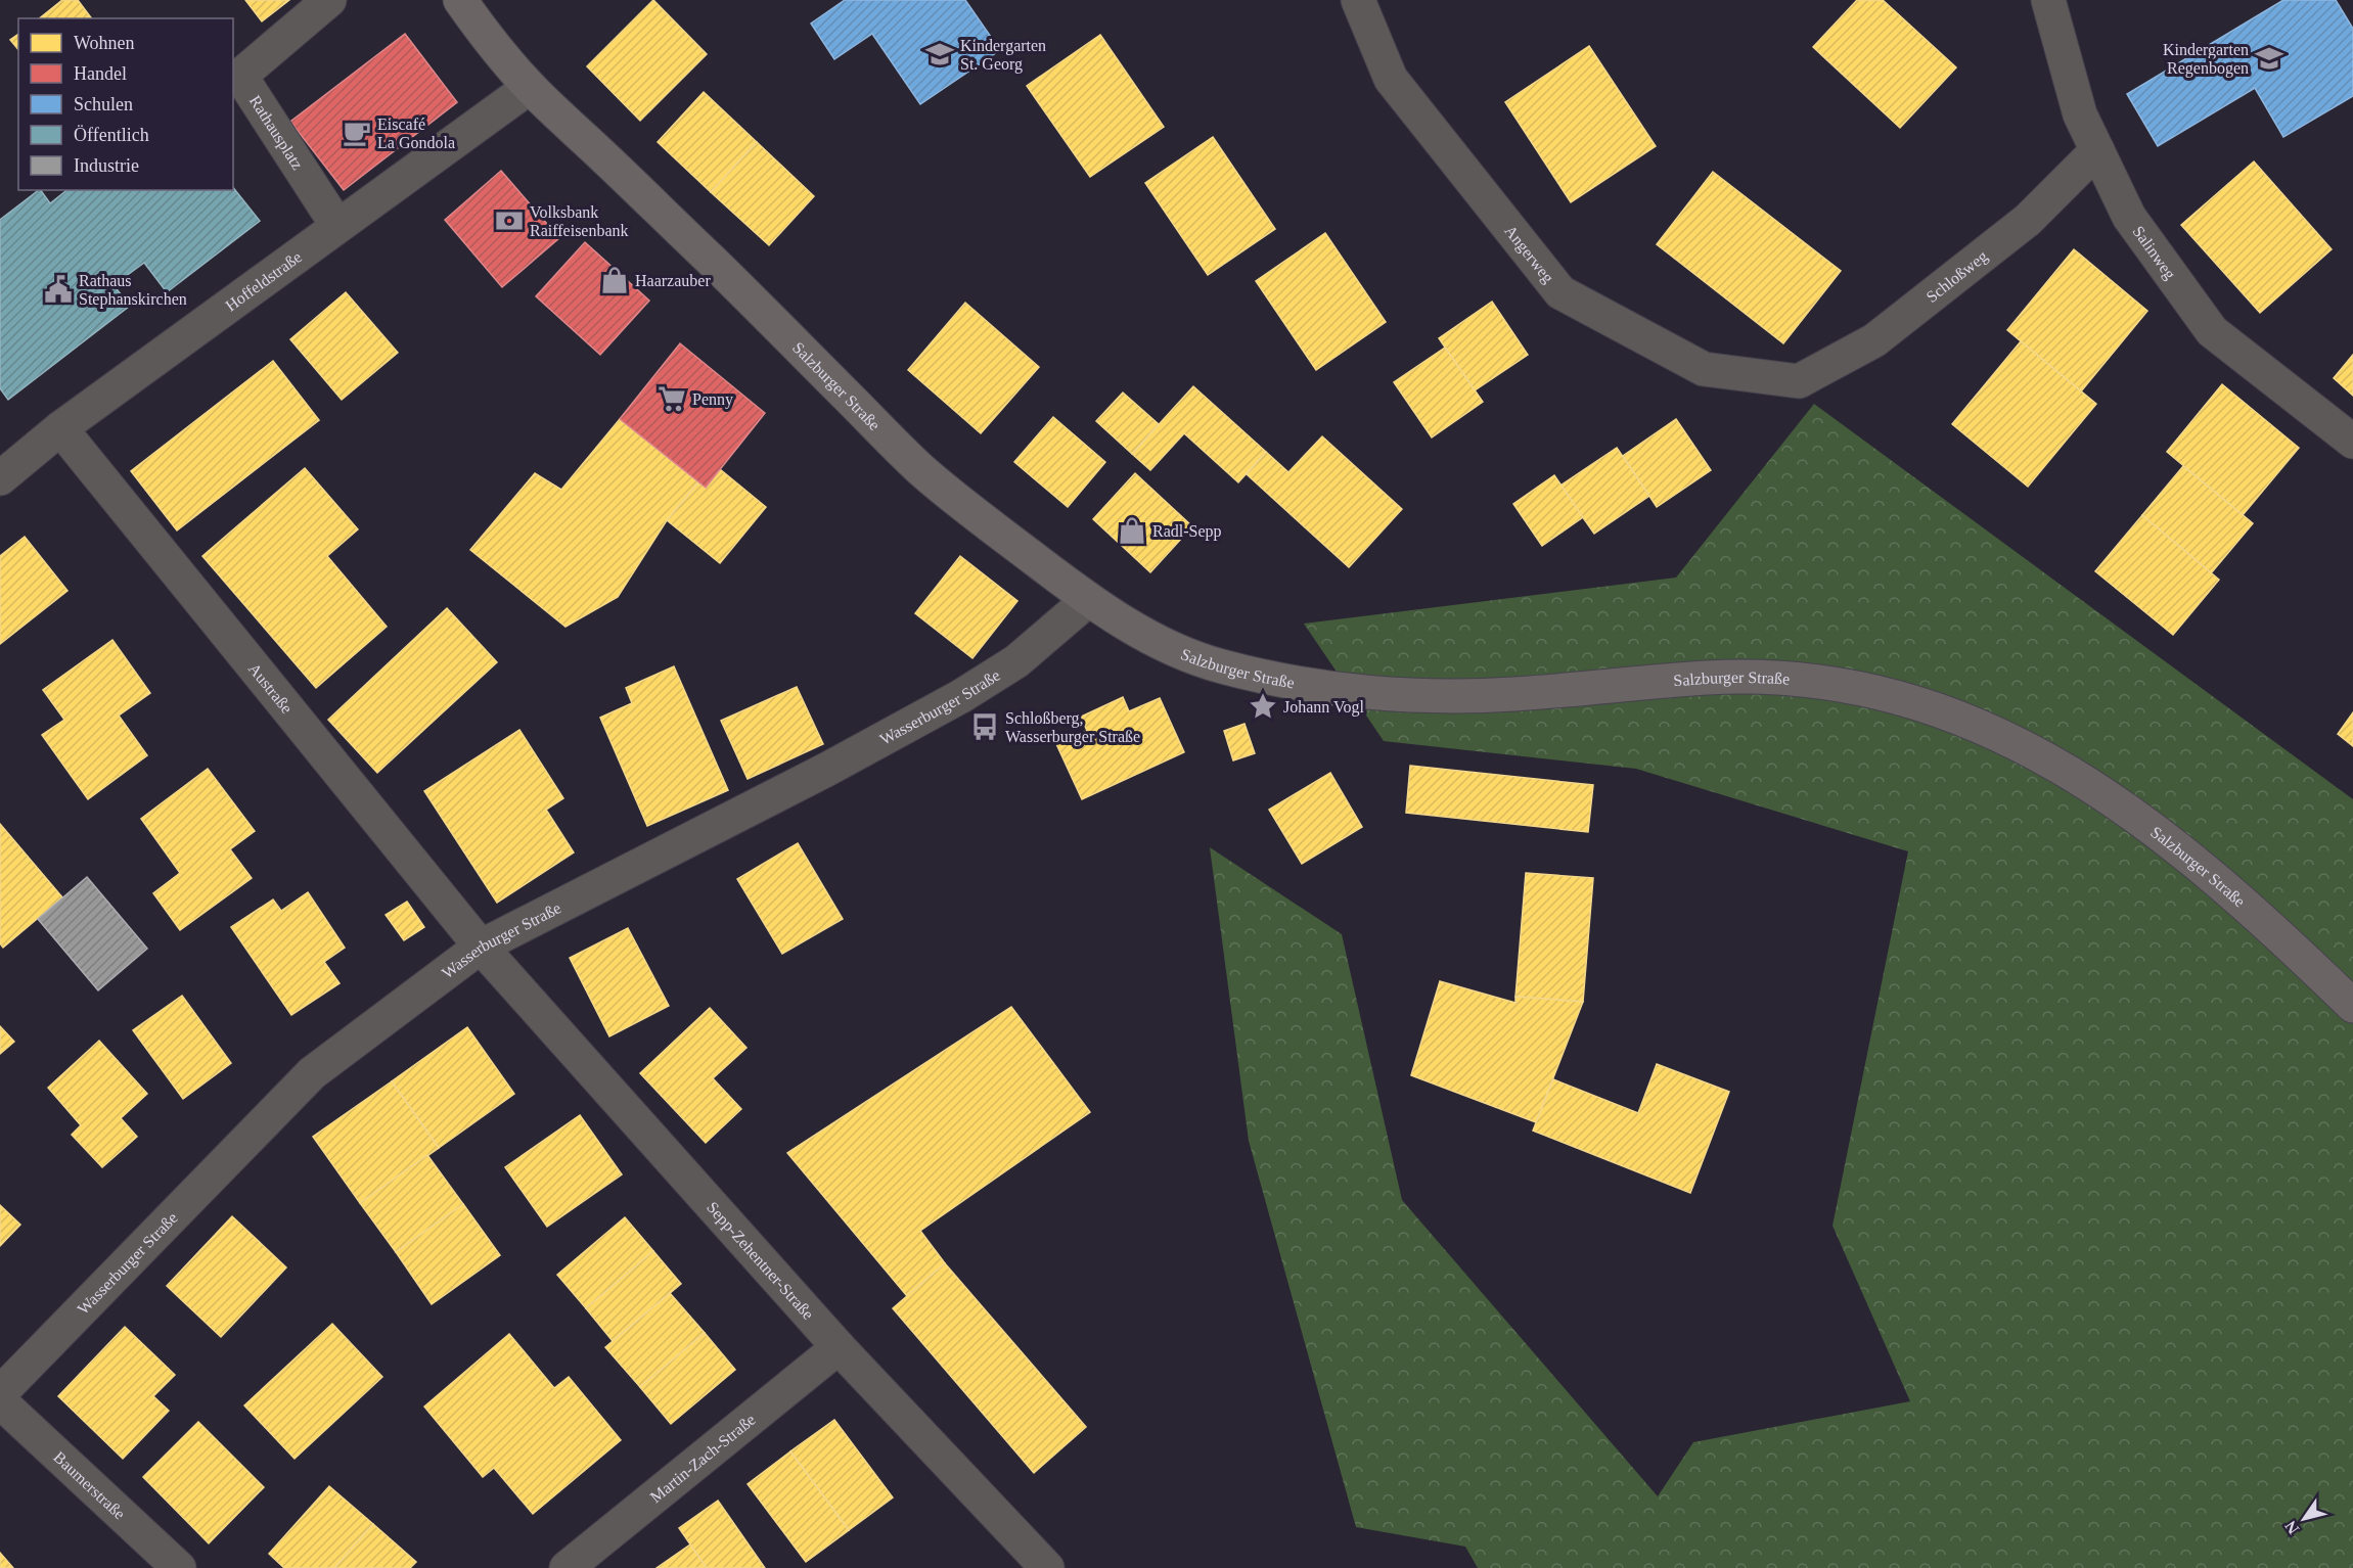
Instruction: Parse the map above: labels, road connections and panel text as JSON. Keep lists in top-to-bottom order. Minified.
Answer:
{"streets":{"main road":["Salzburger Straße"],"street":["Rathausplatz","Salinweg","Angerweg","Schloßweg","Hoffeldstraße","Austraße","Wasserburger Straße","Sepp-Zehentner-Straße","Martin-Zach-Straße","Baumerstraße"]},"crossings":[["Rathausplatz","Hoffeldstraße"],["Salinweg","Schloßweg"],["Angerweg","Schloßweg"],["Hoffeldstraße","Salzburger Straße"],["Hoffeldstraße","Austraße"],["Salzburger Straße","Wasserburger Straße"],["Austraße","Wasserburger Straße"],["Austraße","Sepp-Zehentner-Straße"],["Wasserburger Straße","Sepp-Zehentner-Straße"],["Sepp-Zehentner-Straße","Martin-Zach-Straße"]],"places":{"school or university":["Kindergarten St. Georg","Kindergarten Regenbogen"],"cafe":["Eiscafé La Gondola"],"bank":["Volksbank Raiffeisenbank"],"shop":["Haarzauber","Radl-Sepp"],"public building":["Rathaus Stephanskirchen"],"supermarket":["Penny"],"place":["Johann Vogl"],"bus stop":["Schloßberg, Wasserburger Straße"]},"legend":["Wohnen","Handel","Schulen","Öffentlich","Industrie"],"north":"bottom left"}
